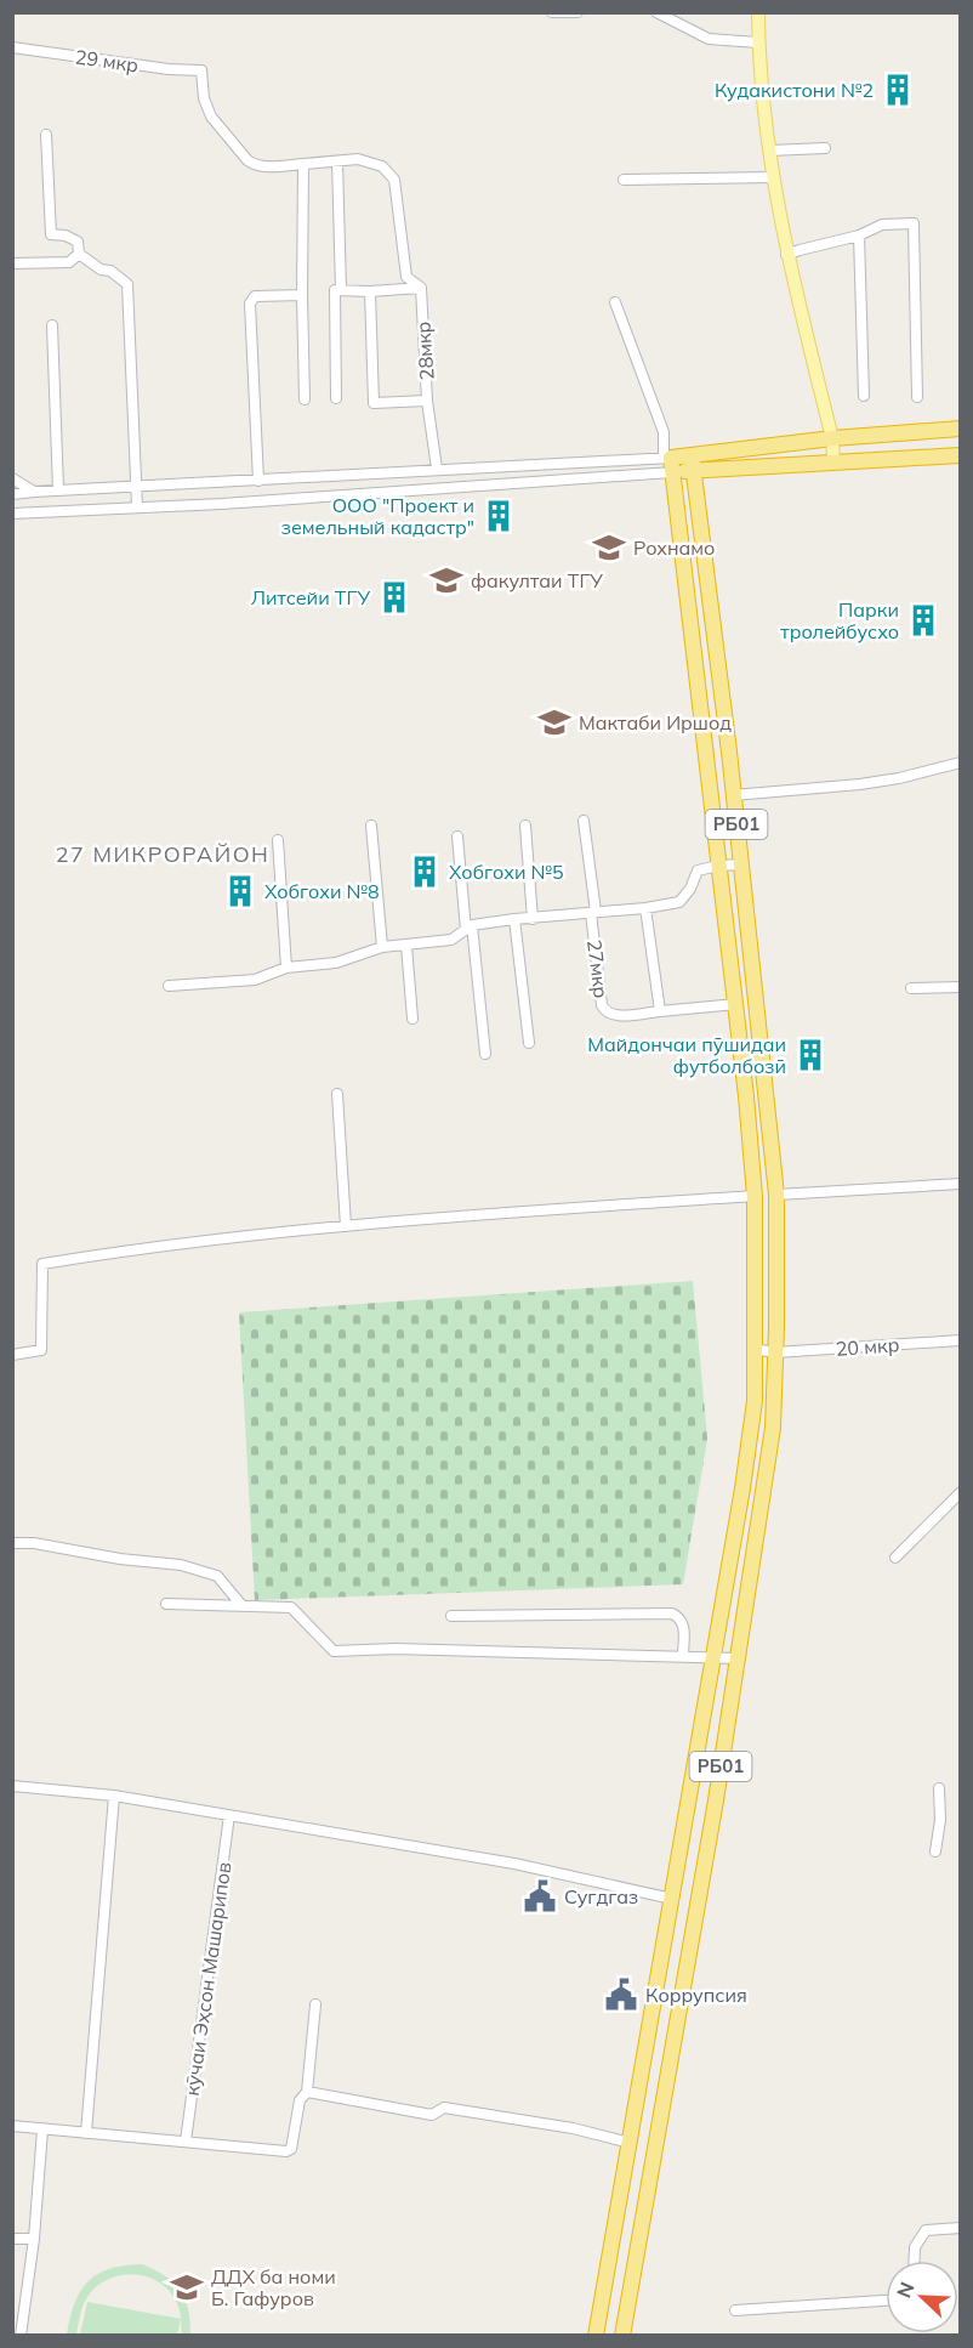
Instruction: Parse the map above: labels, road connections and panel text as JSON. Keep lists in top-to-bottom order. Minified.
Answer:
{"streets":{"highway":["РБ01"],"street":["29 мкр","28мкр","27мкр","20 мкр","кӯчаи Эҳсон Машарипов"]},"crossings":[["29 мкр","28мкр"],["РБ01","27мкр"],["РБ01","20 мкр"]],"districts":["27 МИКРОРАЙОН"],"places":{"building":["Кудакистони №2","ООО \"Проект и земельный кадастр\"","Литсейи ТГУ","Парки тролейбусхо","Хобгохи №5","Хобгохи №8","Майдончаи пӯшидаи футболбозӣ"],"school or university":["Рохнамо","факултаи ТГУ","Мактаби Иршод","ДДХ ба номи Б. Гафуров"],"public building":["Сугдгаз","Коррупсия"]},"north":"top left"}
